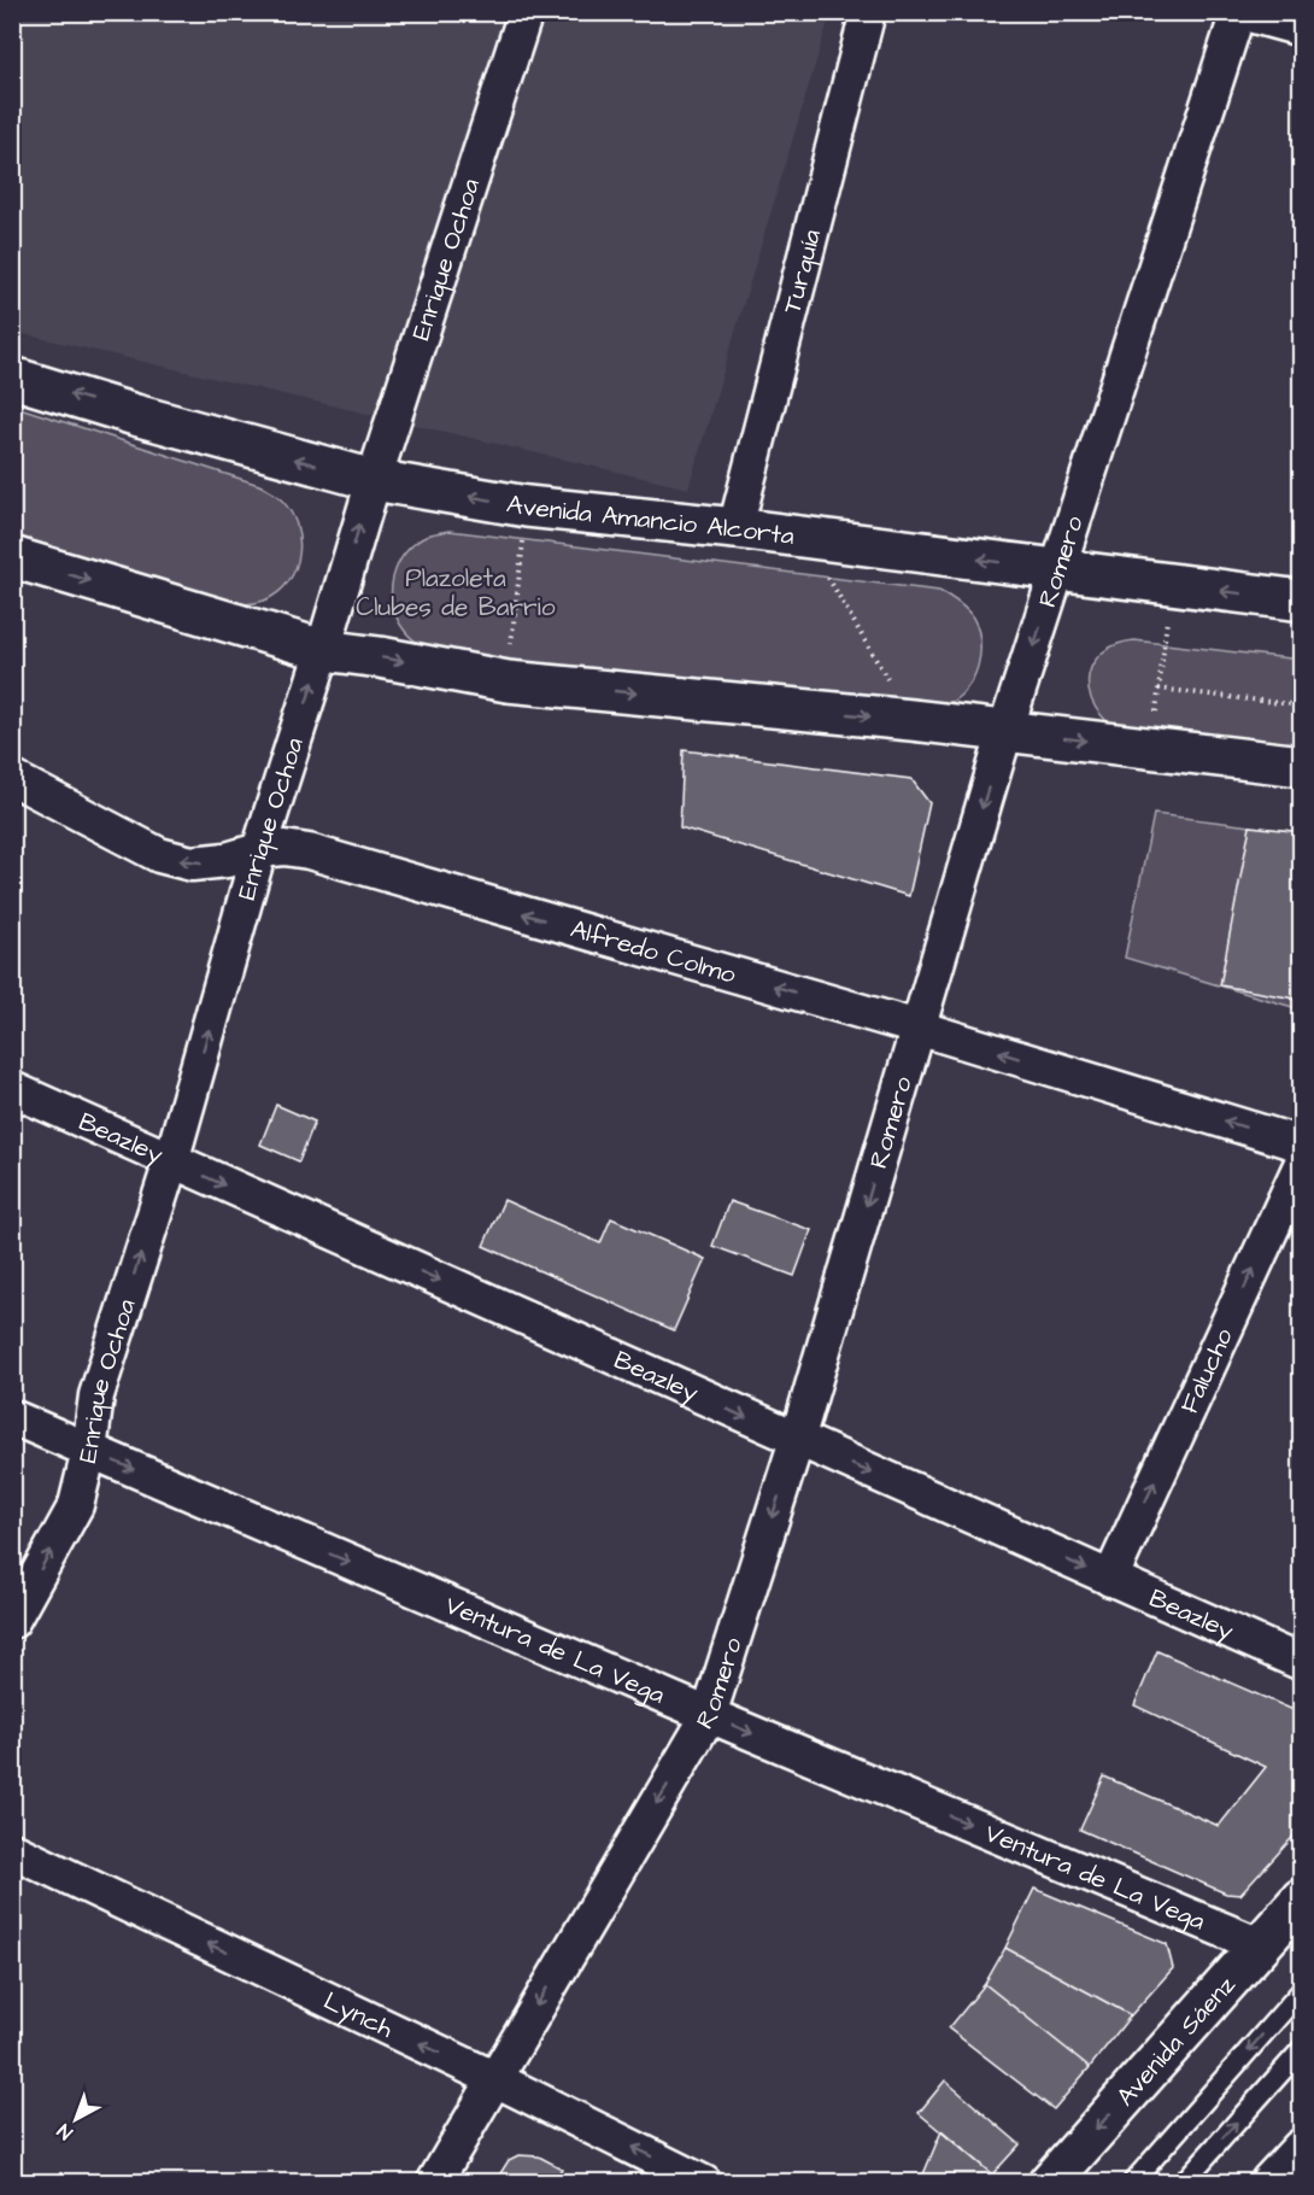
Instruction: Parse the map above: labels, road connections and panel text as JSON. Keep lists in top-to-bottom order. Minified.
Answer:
{"streets":{"main road":["Avenida Amancio Alcorta","Avenida Sáenz"],"street":["Enrique Ochoa","Turquía","Romero","Alfredo Colmo","Beazley","Falucho","Ventura de La Vega","Lynch"]},"crossings":[["Enrique Ochoa","Avenida Amancio Alcorta"],["Enrique Ochoa","Alfredo Colmo"],["Enrique Ochoa","Beazley"],["Enrique Ochoa","Ventura de La Vega"],["Turquía","Avenida Amancio Alcorta"],["Avenida Amancio Alcorta","Romero"],["Romero","Alfredo Colmo"],["Romero","Beazley"],["Romero","Ventura de La Vega"],["Romero","Lynch"],["Beazley","Falucho"],["Ventura de La Vega","Avenida Sáenz"]],"one_way":["Enrique Ochoa","Romero","Alfredo Colmo","Beazley","Falucho","Ventura de La Vega","Lynch","Avenida Sáenz"],"parks":["Plazoleta Clubes de Barrio"],"north":"bottom left"}
